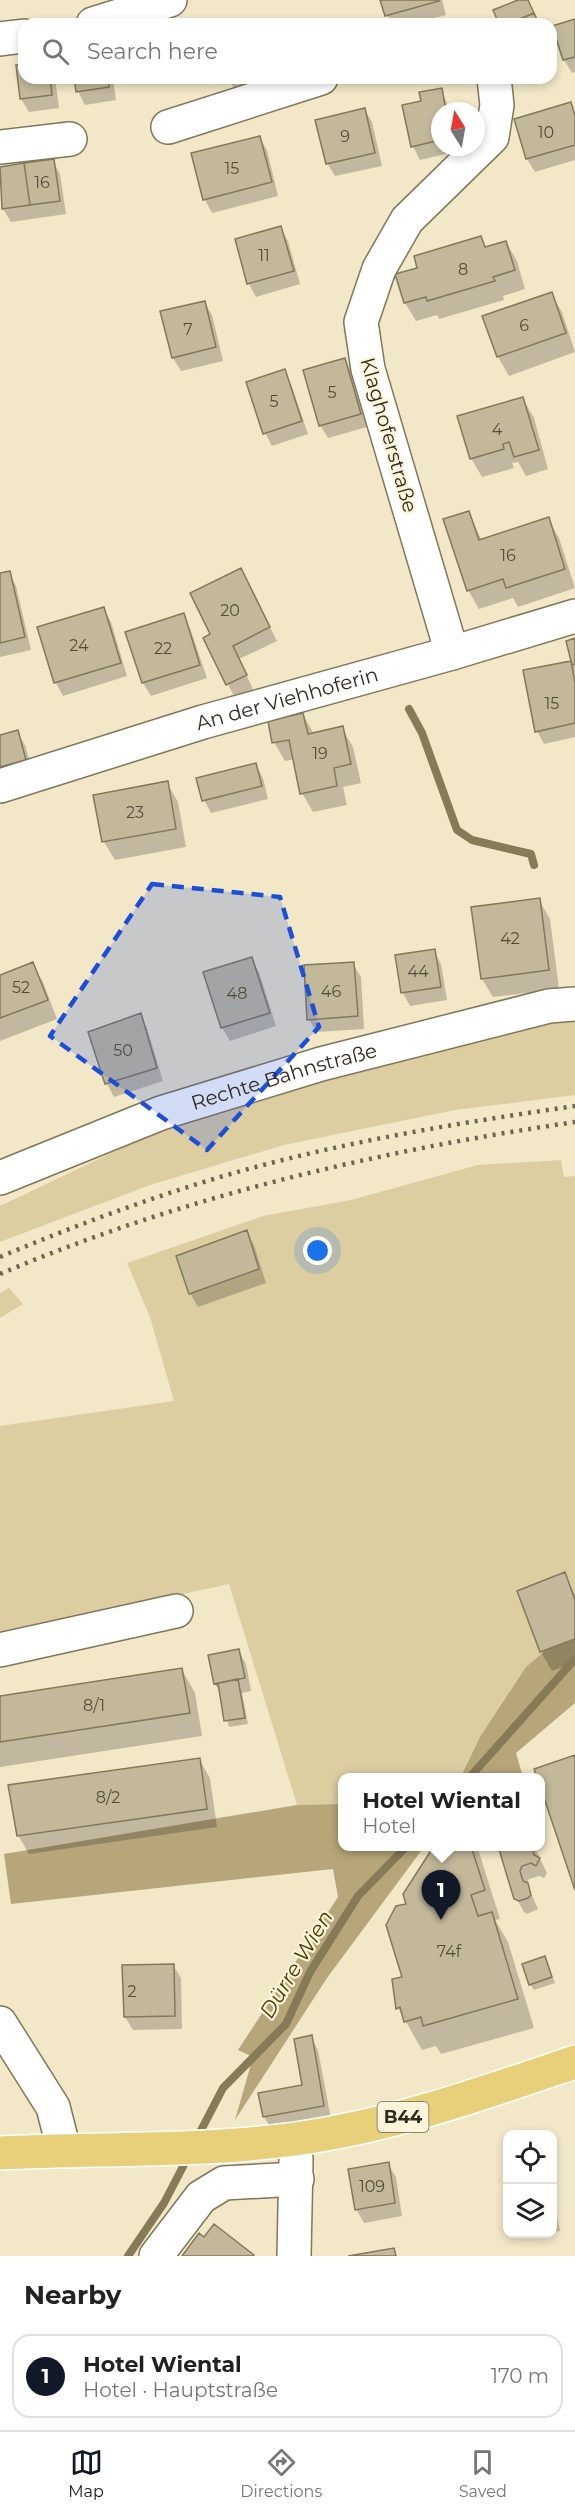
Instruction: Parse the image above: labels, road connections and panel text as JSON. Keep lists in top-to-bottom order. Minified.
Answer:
{"streets":{"main road":["B44"],"street":["Klaghoferstraße","An der Viehhoferin","Rechte Bahnstraße"]},"crossings":[["Klaghoferstraße","An der Viehhoferin"]],"water":["Dürre Wien"],"house_numbers":["10","9","15","16","11","8","6","7","5","5","4","16","20","24","22","15","19","23","42","44","52","46","48","50","8/1","8/2","74f","2","109"],"north":"top","page":{"search":"Search here","popup":["Hotel Wiental","Hotel"],"pins":"1","heading":"Nearby","list":[{"mark":"1","name":"Hotel Wiental","note":"Hotel · Hauptstraße","value":"170 m"}],"nav":["Map","Directions","Saved"]}}
